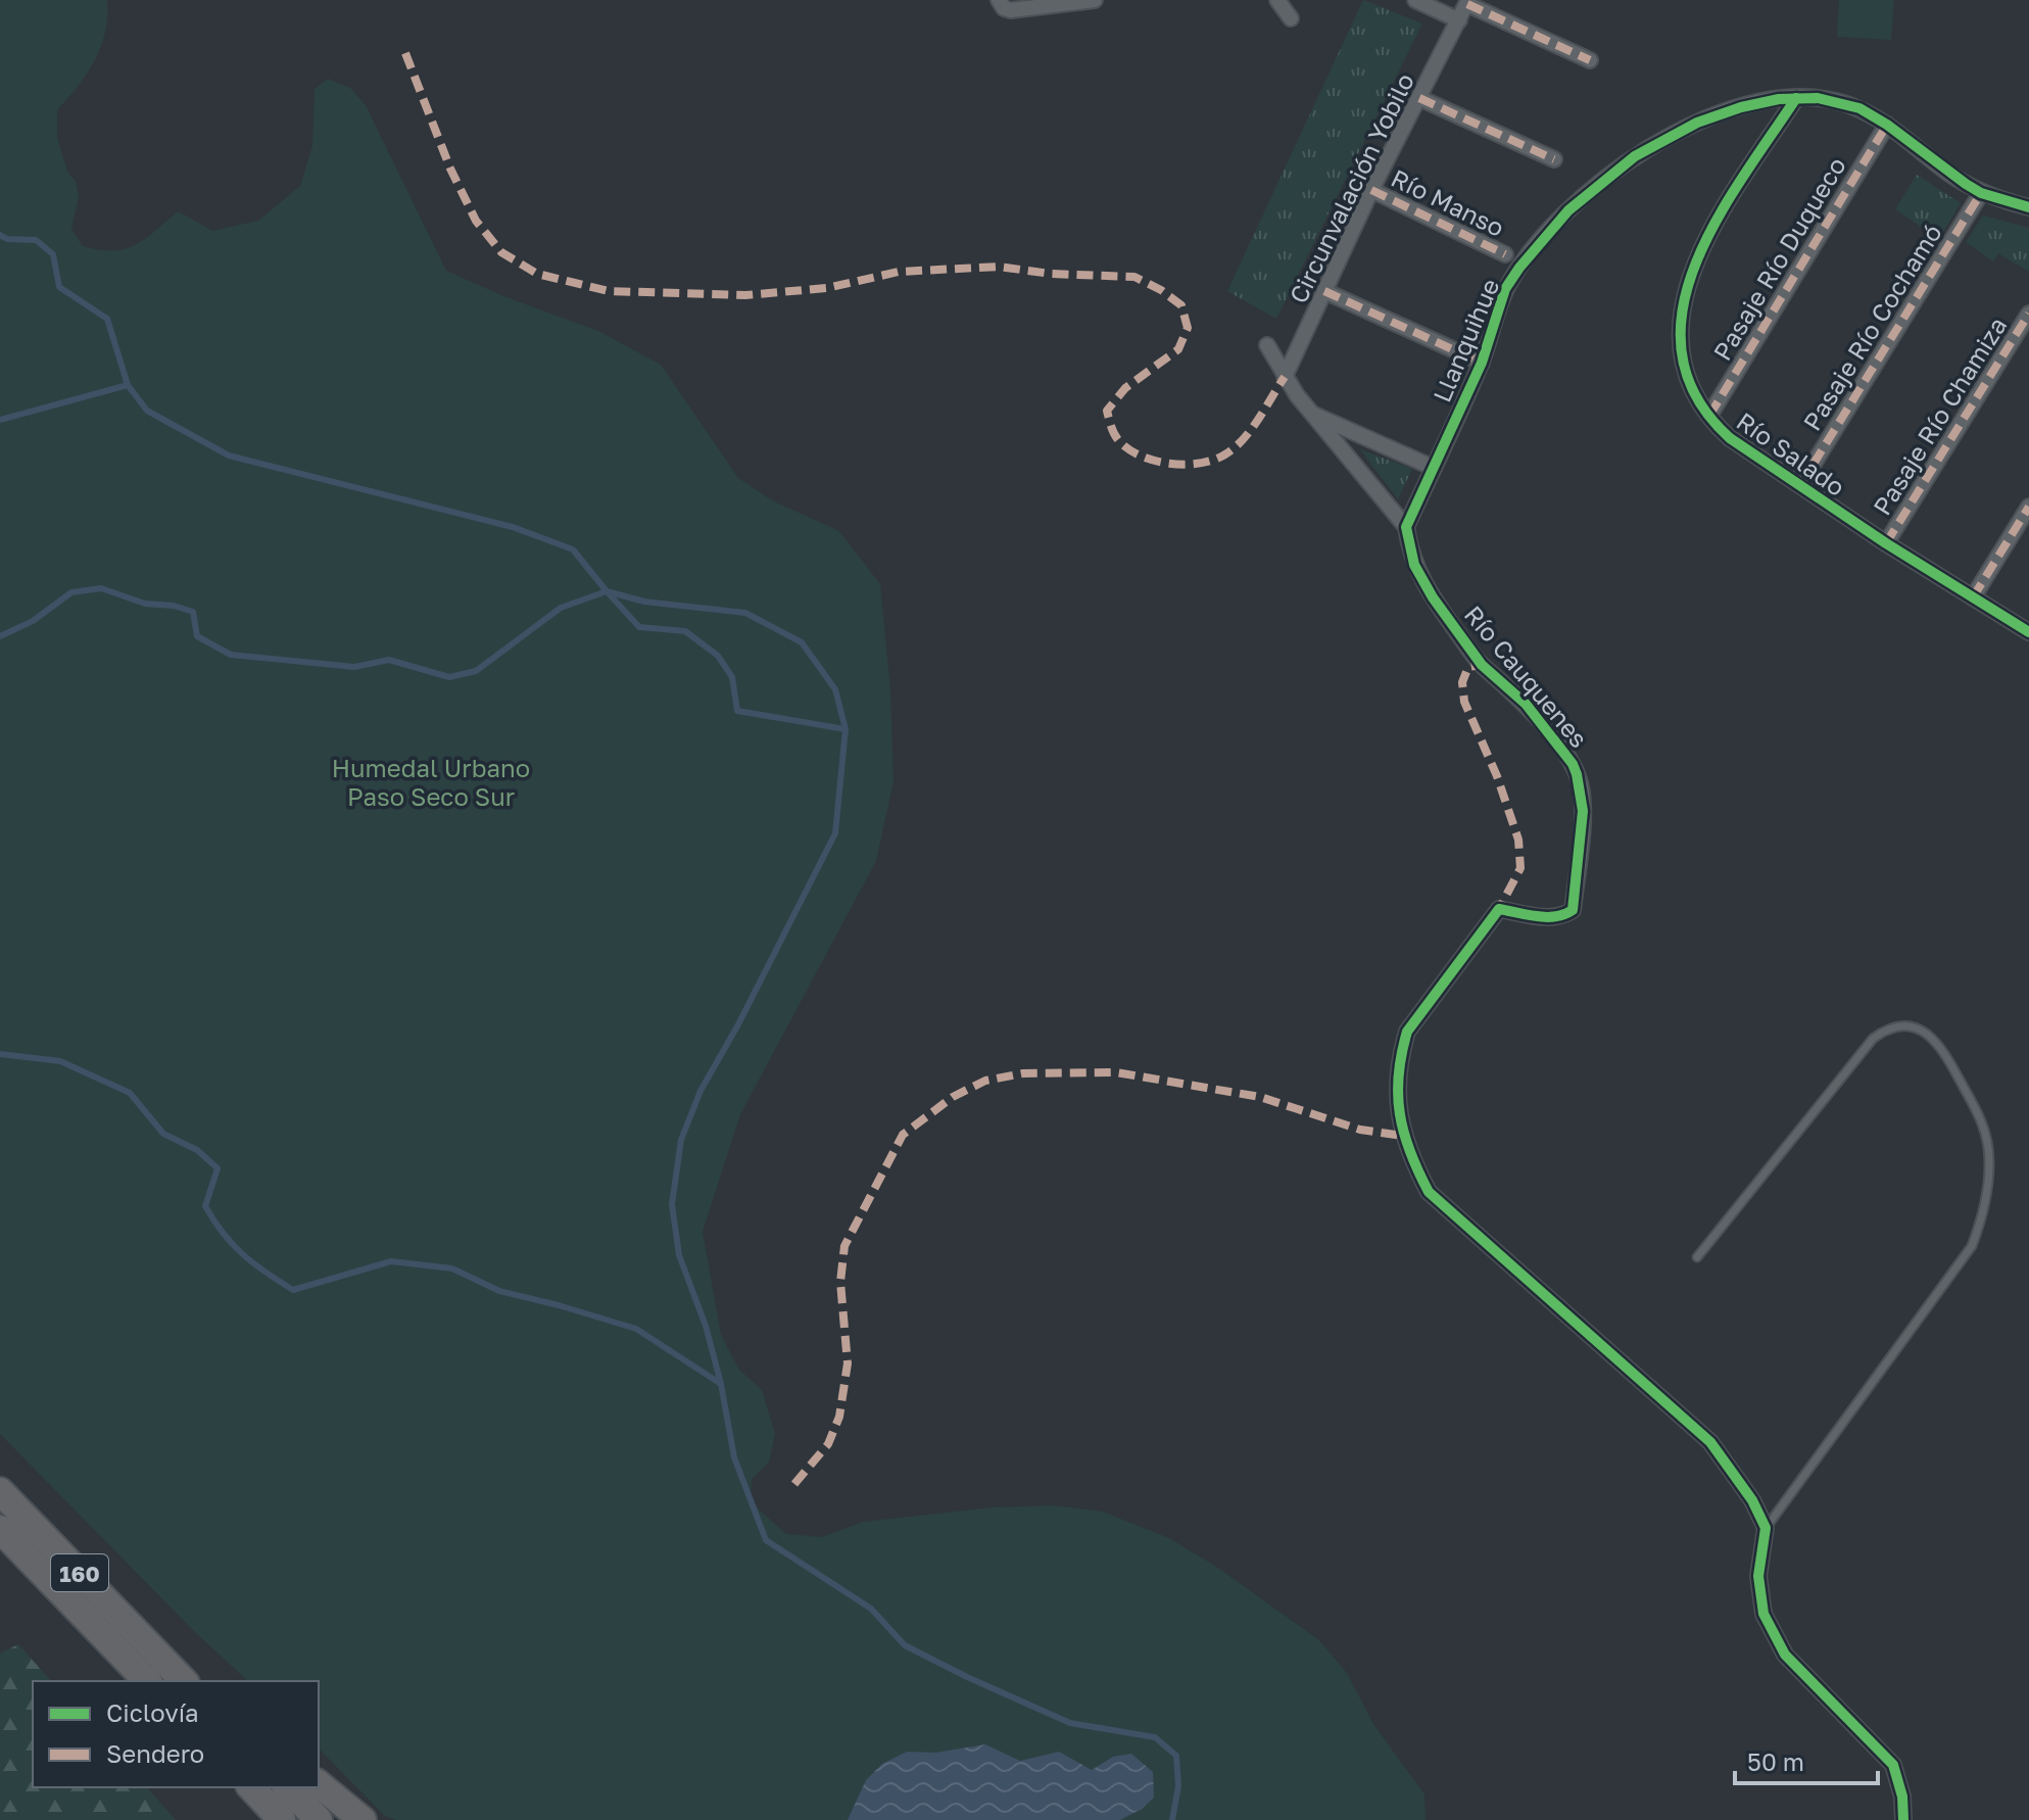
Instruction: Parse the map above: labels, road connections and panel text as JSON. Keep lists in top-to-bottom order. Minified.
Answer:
{"streets":{"highway":["160"],"street":["Circunvalación Yobilo","Río Manso","Pasaje Río Duqueco","Pasaje Río Cochamó","Llanquihue","Pasaje Río Chamiza","Río Salado","Río Cauquenes"]},"crossings":[["Circunvalación Yobilo","Río Manso"],["Pasaje Río Duqueco","Llanquihue"],["Pasaje Río Duqueco","Río Salado"],["Pasaje Río Cochamó","Llanquihue"],["Pasaje Río Cochamó","Río Salado"],["Llanquihue","Río Salado"],["Llanquihue","Río Cauquenes"],["Pasaje Río Chamiza","Río Salado"]],"parks":["Humedal Urbano Paso Seco Sur"],"legend":["Ciclovía","Sendero"],"scale_bar":"50 m"}
